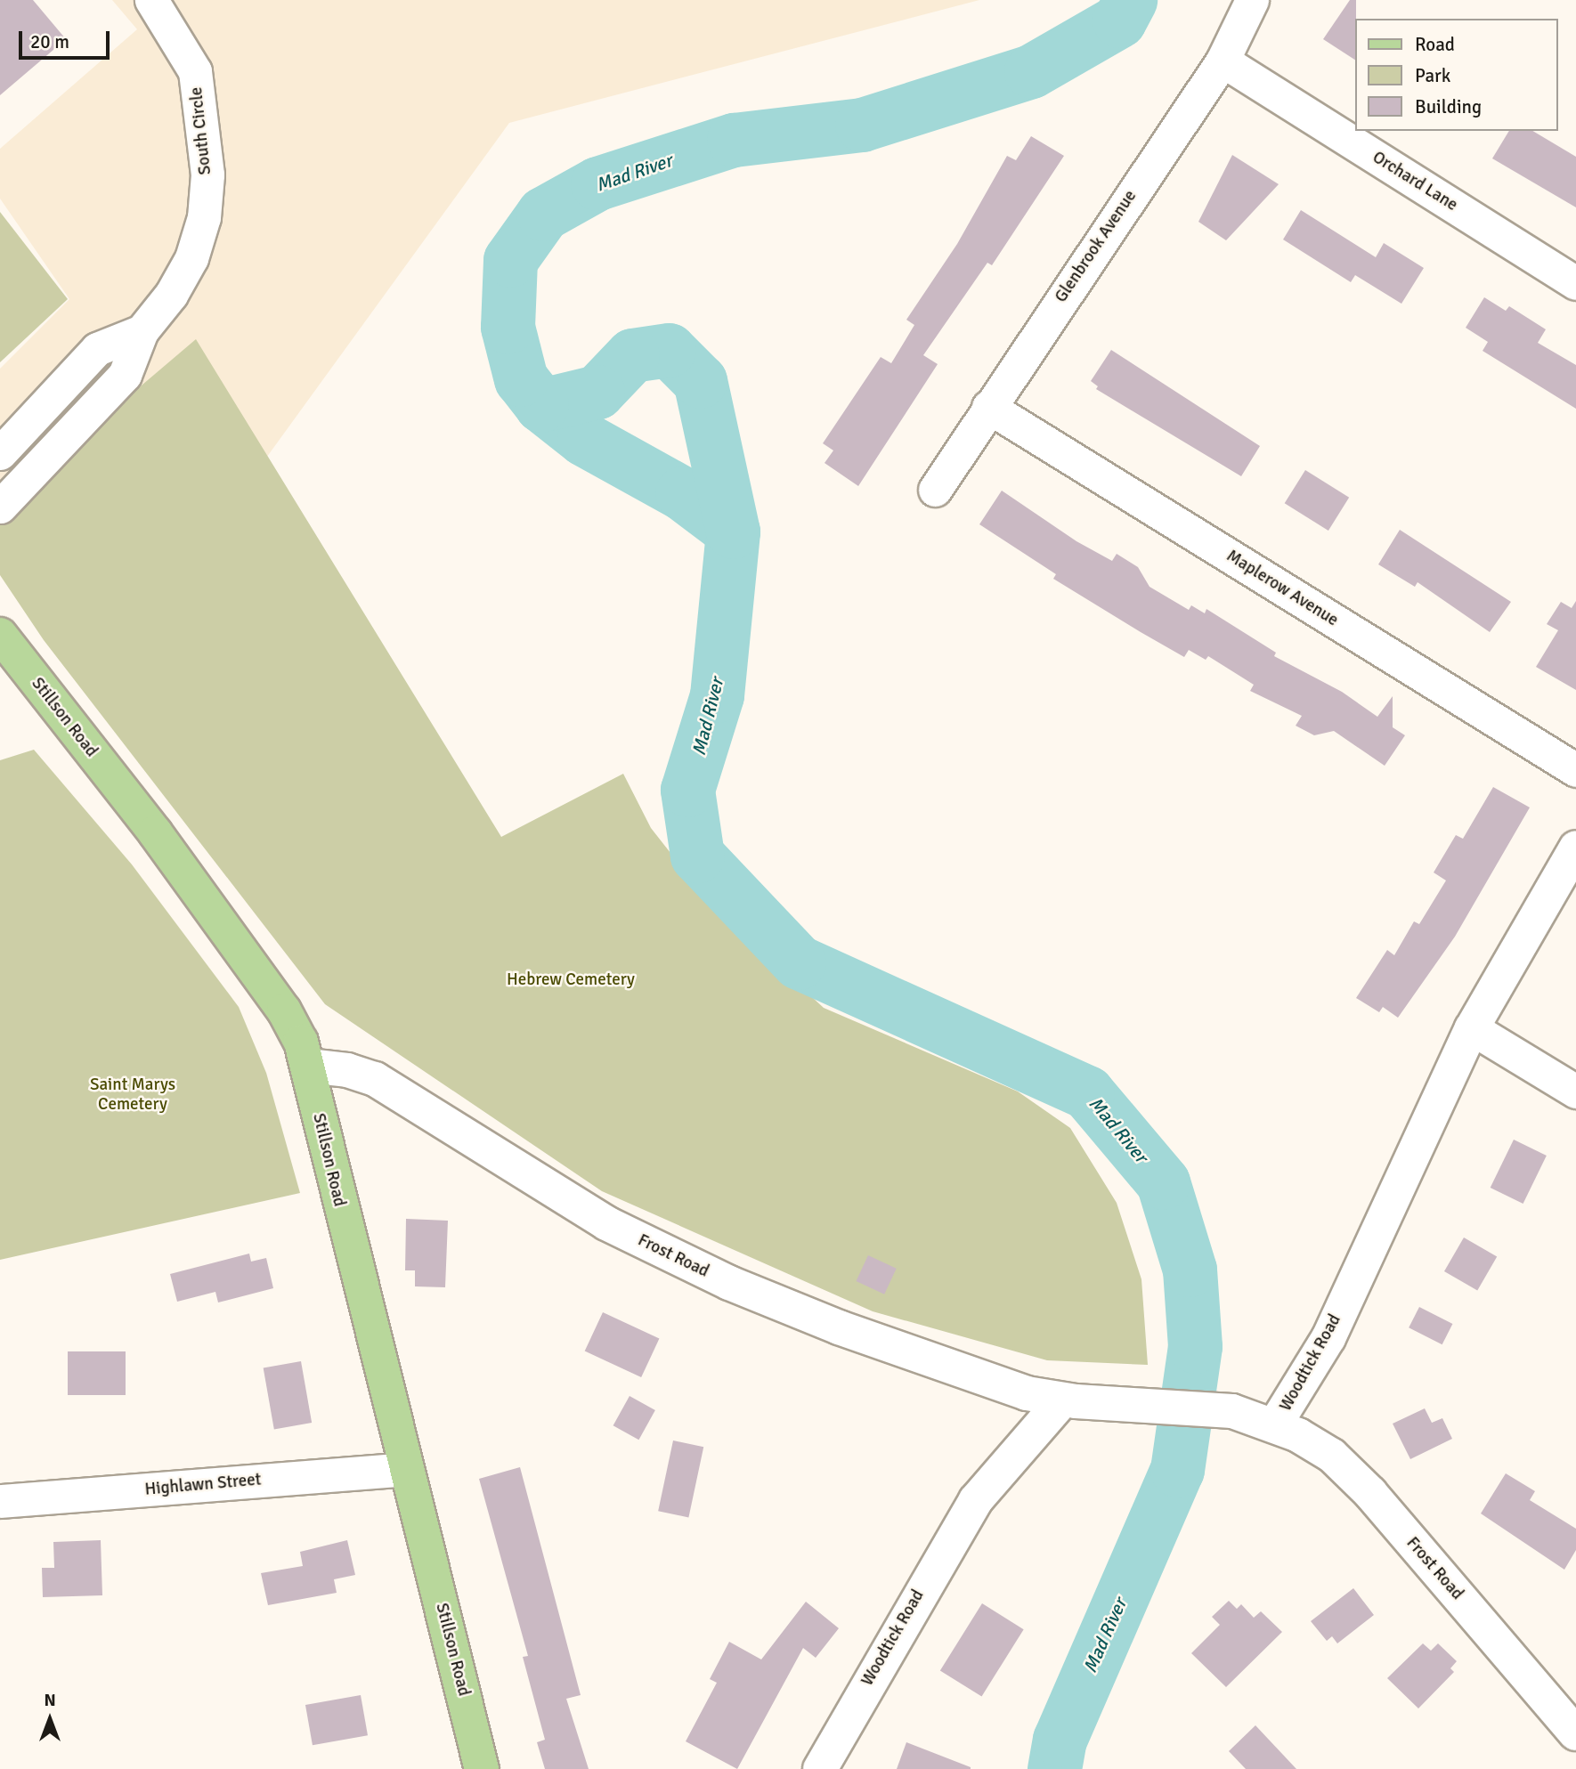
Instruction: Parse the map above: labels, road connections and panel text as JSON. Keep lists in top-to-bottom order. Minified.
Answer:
{"streets":{"main road":["Stillson Road","Frost Road","Woodtick Road"],"street":["South Circle","Orchard Lane","Glenbrook Avenue","Maplerow Avenue","Highlawn Street"]},"crossings":[["Orchard Lane","Glenbrook Avenue"],["Glenbrook Avenue","Maplerow Avenue"],["Stillson Road","Frost Road"],["Stillson Road","Highlawn Street"],["Frost Road","Woodtick Road"]],"water":["Mad River"],"parks":["Hebrew Cemetery","Saint Marys Cemetery"],"legend":["Road","Park","Building"],"scale_bar":"20 m","north":"top"}
